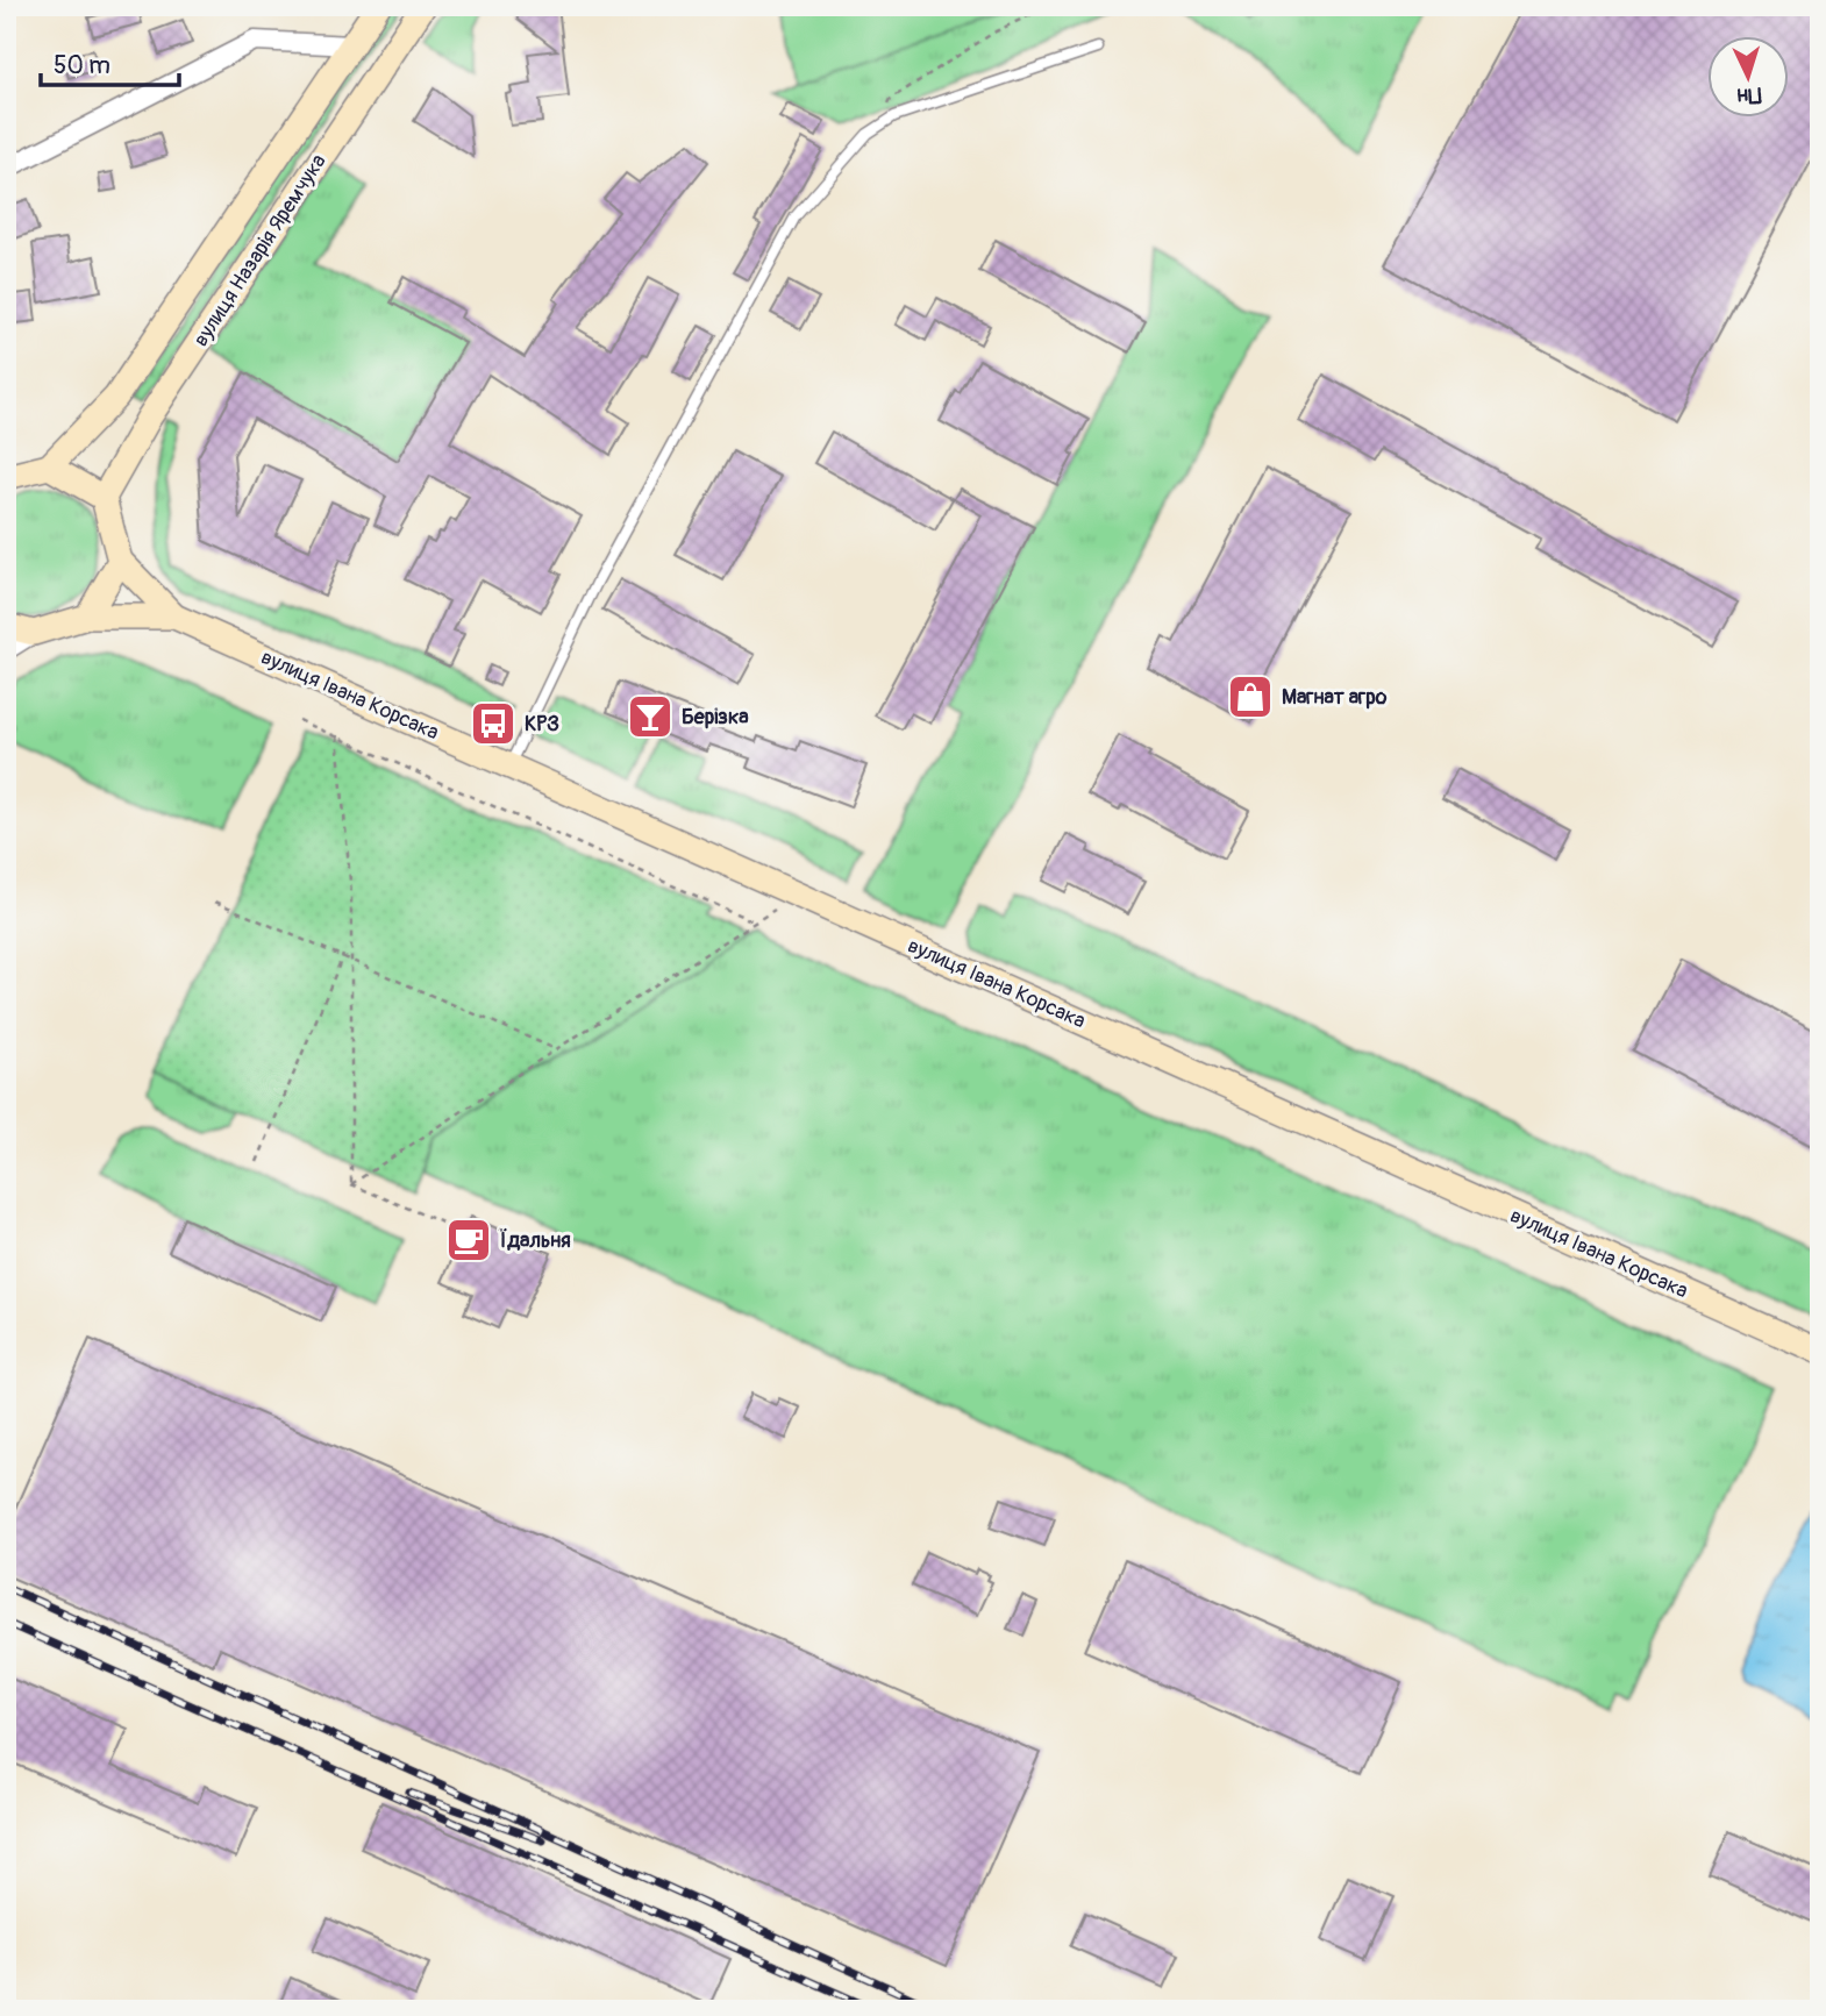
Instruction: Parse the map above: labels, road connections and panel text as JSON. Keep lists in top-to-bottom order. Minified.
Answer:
{"streets":{"street":["вулиця Назарія Яремчука","вулиця Івана Корсака"]},"places":{"shop":["Магнат агро"],"bar":["Берізка"],"bus stop":["КРЗ"],"cafe":["Їдальня"]},"scale_bar":"50 m","north":"bottom"}
